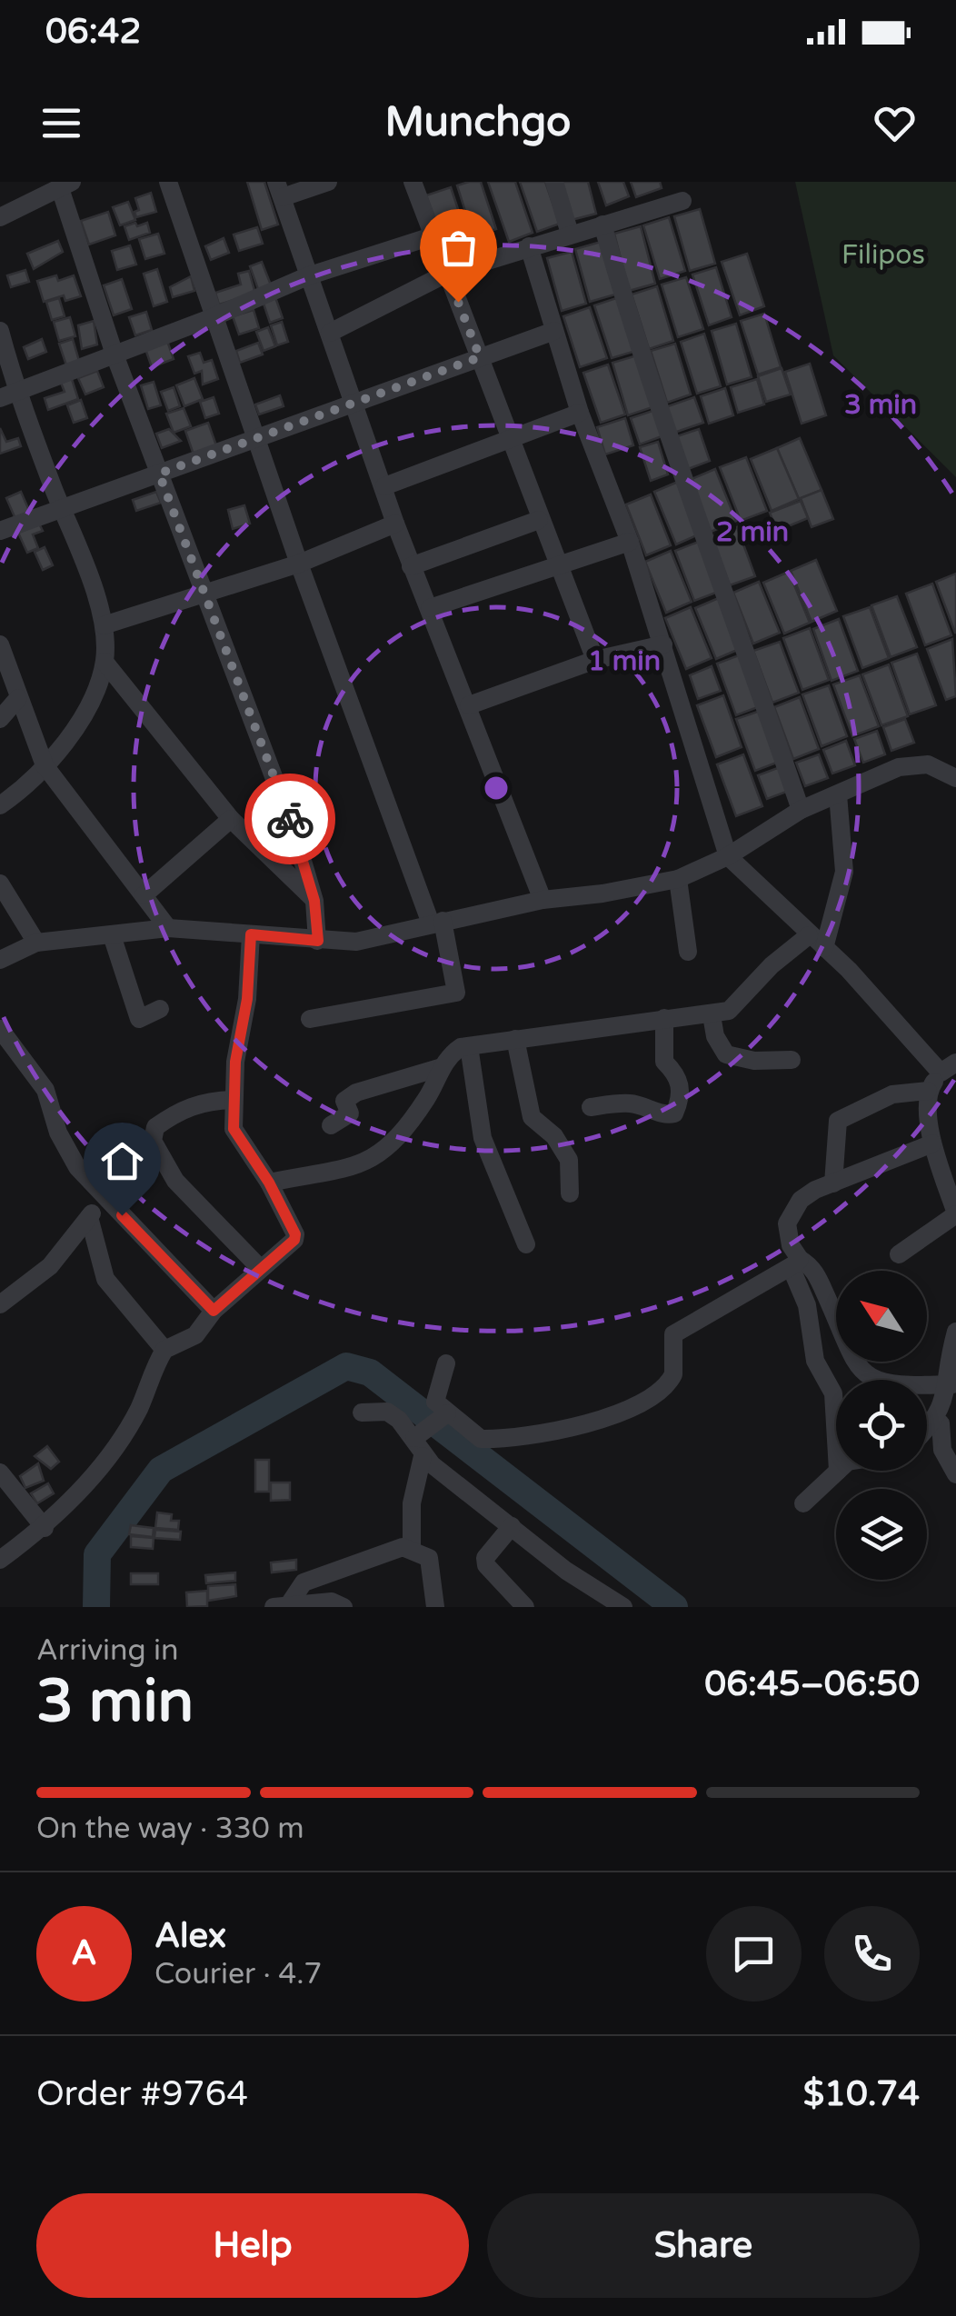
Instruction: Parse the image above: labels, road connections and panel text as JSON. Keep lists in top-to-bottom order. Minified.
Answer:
{"parks":["Filipos"],"north":"top left","page":{"status":"06:42","header":"Munchgo","heading":["3 min","Arriving in","06:45–06:50"],"panel":["Alex","Courier · 4.7","Order #9764","$10.74"],"bar":"On the way · 330 m","round":"A","buttons":["Help","Share"]},"rings":["3 min","2 min","1 min"]}
